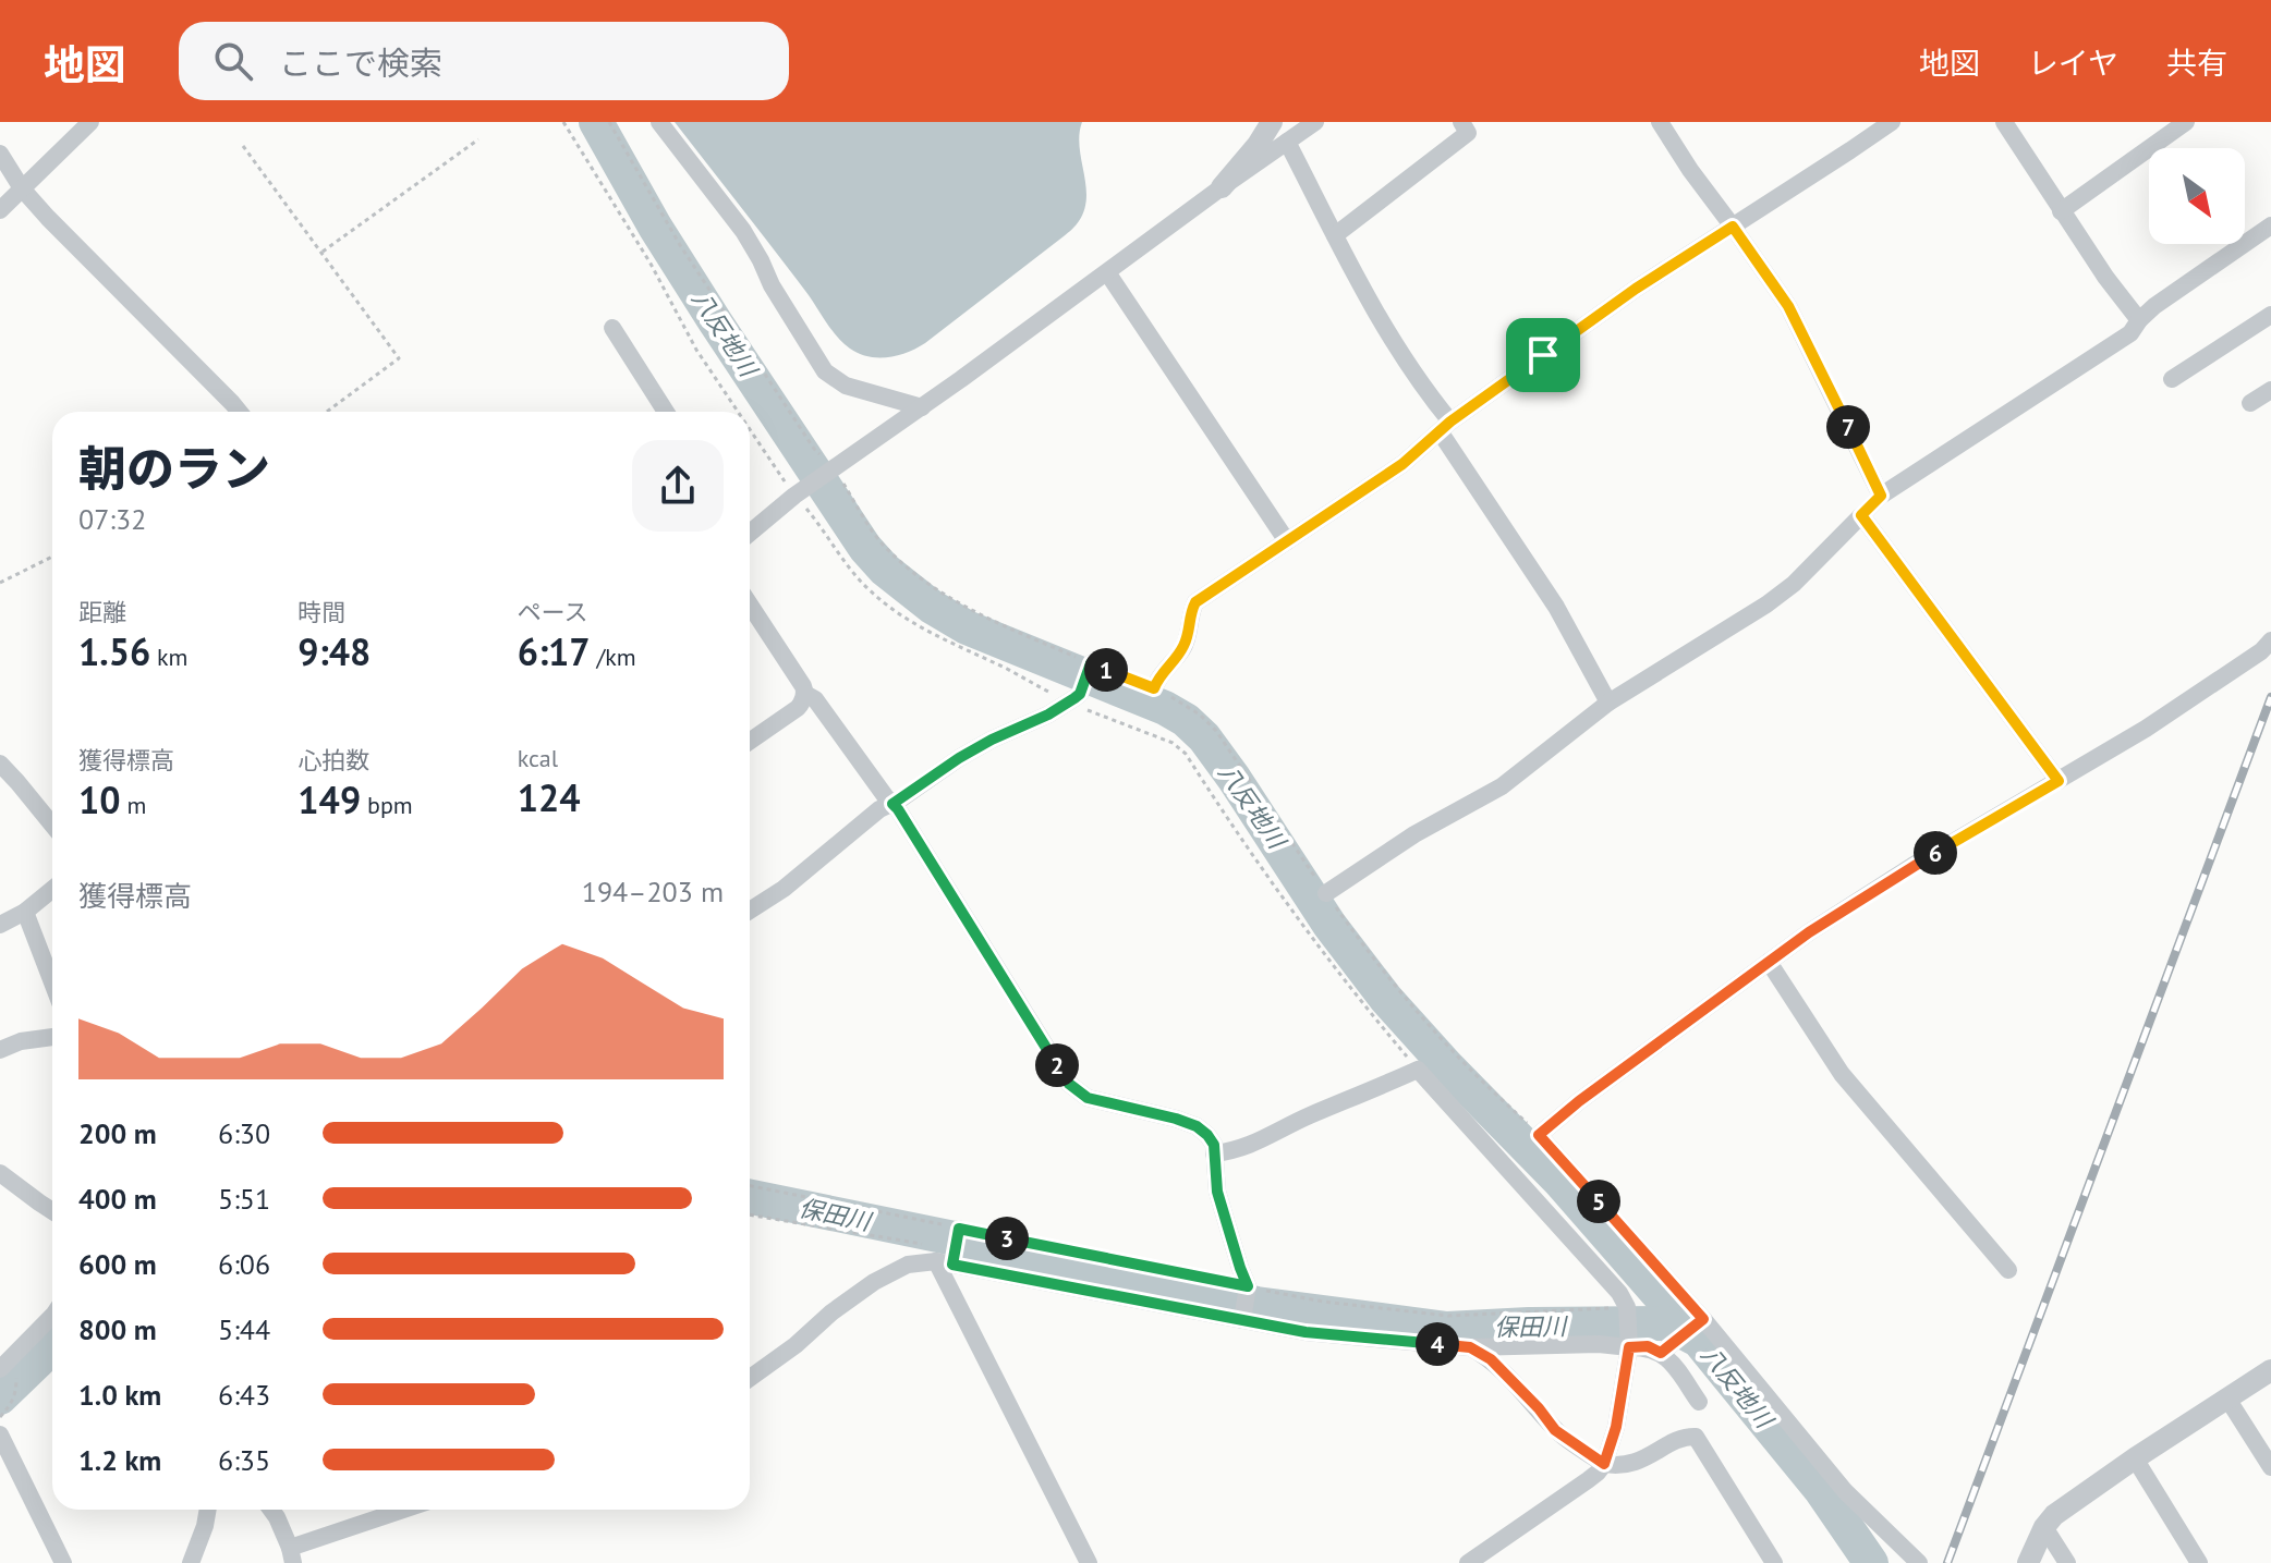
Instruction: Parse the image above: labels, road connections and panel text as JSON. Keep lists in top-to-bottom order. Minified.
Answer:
{"water":["八反地川","保田川"],"north":"bottom right","page":{"header":"地図","search":"ここで検索","nav":["地図","レイヤ","共有"],"pins":["7","1","6","2","5","3","4"],"heading":["朝のラン","07:32"],"stats":[["距離","1.56 km"],["時間","9:48"],["ペース","6:17 /km"],["獲得標高","10 m"],["心拍数","149 bpm"],["kcal","124"]],"chart":["獲得標高","194–203 m"],"list":[{"name":"200 m","note":"6:30"},{"name":"400 m","note":"5:51"},{"name":"600 m","note":"6:06"},{"name":"800 m","note":"5:44"},{"name":"1.0 km","note":"6:43"},{"name":"1.2 km","note":"6:35"}]}}
